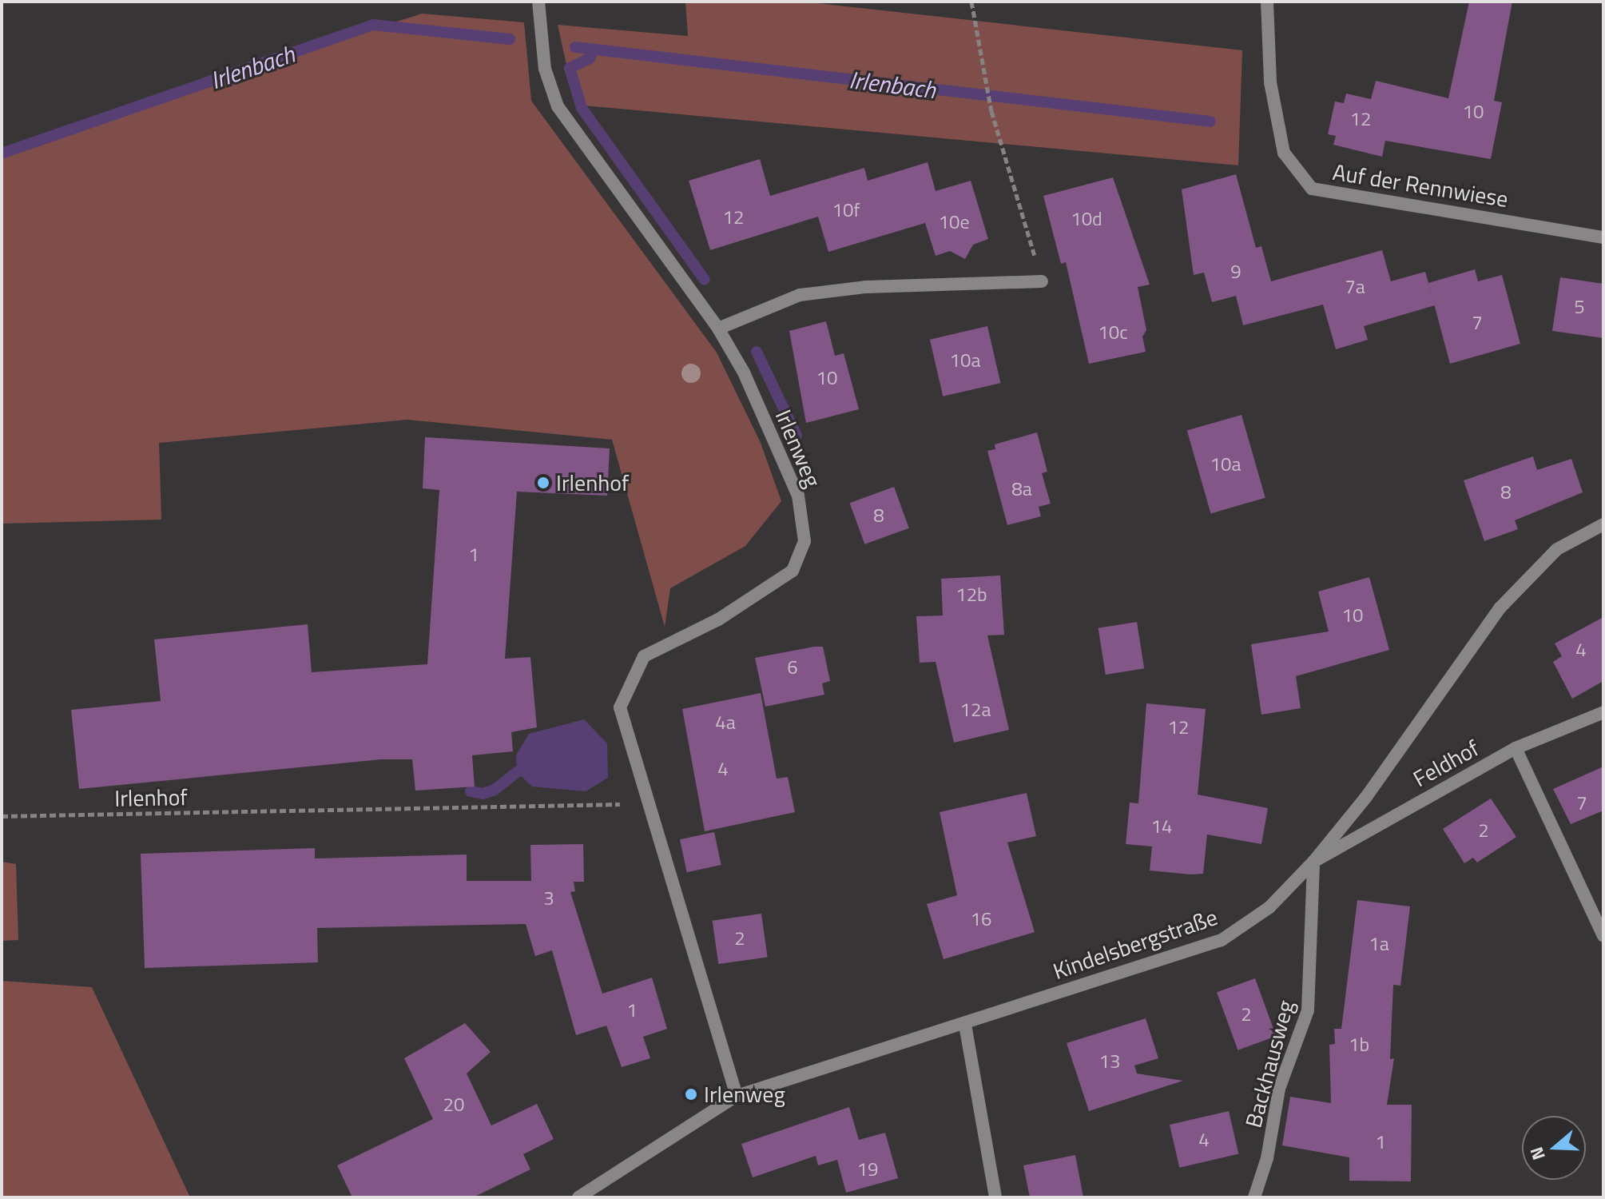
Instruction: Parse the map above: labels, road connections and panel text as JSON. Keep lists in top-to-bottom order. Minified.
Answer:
{"streets":{"street":["Auf der Rennwiese","Irlenweg","Feldhof","Kindelsbergstraße","Backhausweg"],"path":["Irlenhof"]},"crossings":[["Irlenweg","Irlenhof"],["Irlenweg","Kindelsbergstraße"],["Feldhof","Kindelsbergstraße"],["Feldhof","Backhausweg"],["Kindelsbergstraße","Backhausweg"]],"water":["Irlenbach"],"places":["Irlenhof","Irlenweg"],"house_numbers":["10","12","10f","12","10d","10e","9","7a","5","7","10c","10a","10","10a","8a","8","8","1","12b","10","4","6","12a","4a","12","4","7","14","2","3","16","2","1a","1","2","1b","13","20","4","1","19"],"north":"left"}
